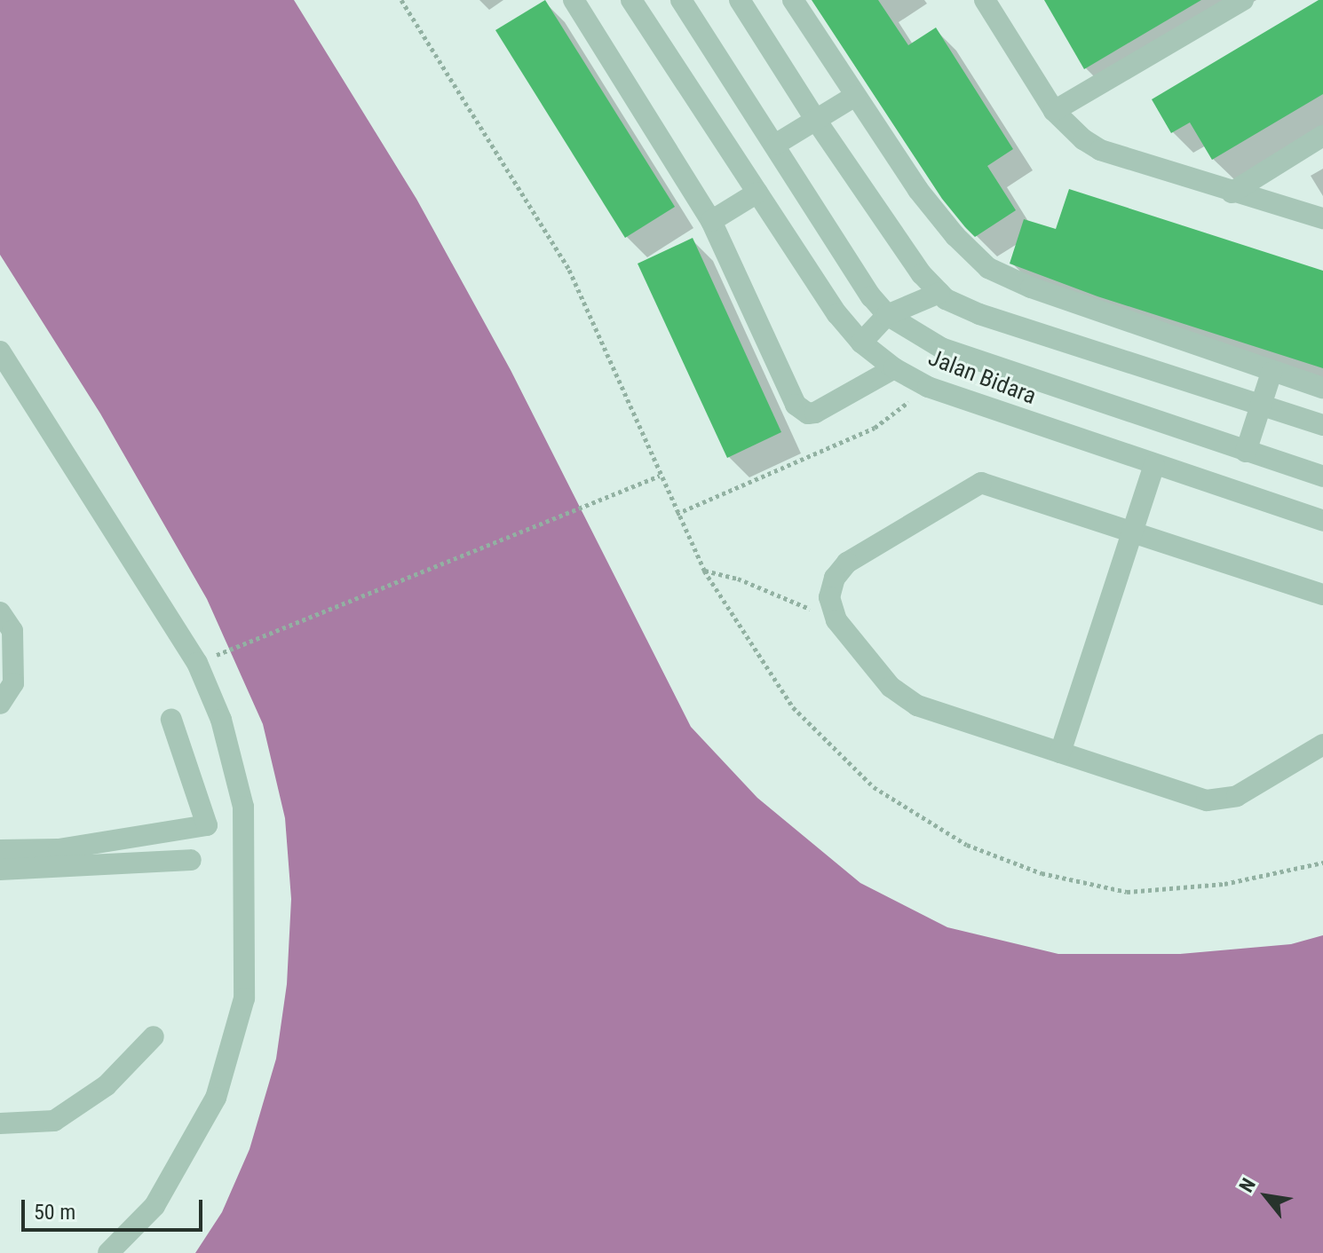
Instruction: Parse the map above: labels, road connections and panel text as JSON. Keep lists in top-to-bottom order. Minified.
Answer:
{"streets":{"street":["Jalan Bidara"]},"scale_bar":"50 m","north":"top left"}
